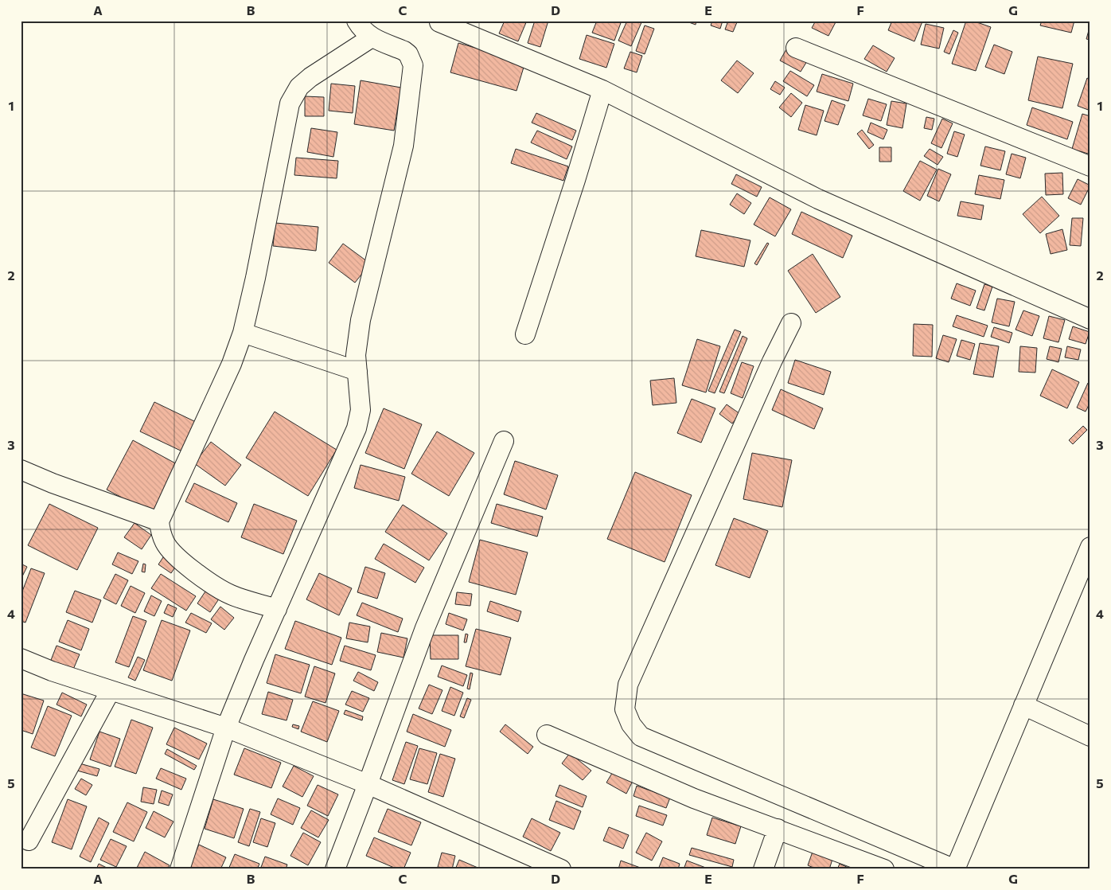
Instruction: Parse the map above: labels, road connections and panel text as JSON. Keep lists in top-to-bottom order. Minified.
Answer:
{"grid":{"columns":["A","B","C","D","E","F","G"],"rows":["1","2","3","4","5"]}}
